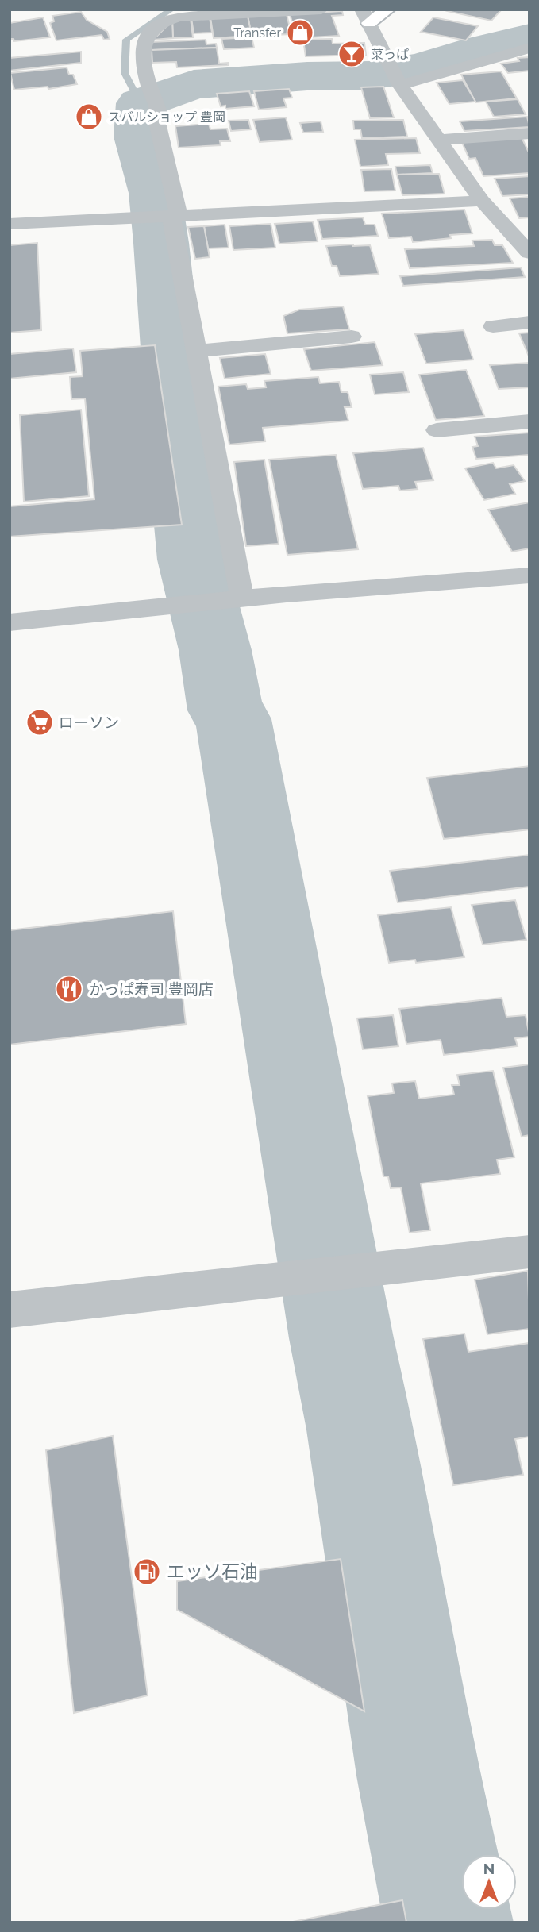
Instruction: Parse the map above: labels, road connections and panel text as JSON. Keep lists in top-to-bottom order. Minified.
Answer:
{"places":{"shop":["Transfer","スバルショップ 豊岡"],"bar":["菜っぱ"],"supermarket":["ローソン"],"restaurant":["かっぱ寿司 豊岡店"],"fuel station":["エッソ石油"]},"north":"top"}
